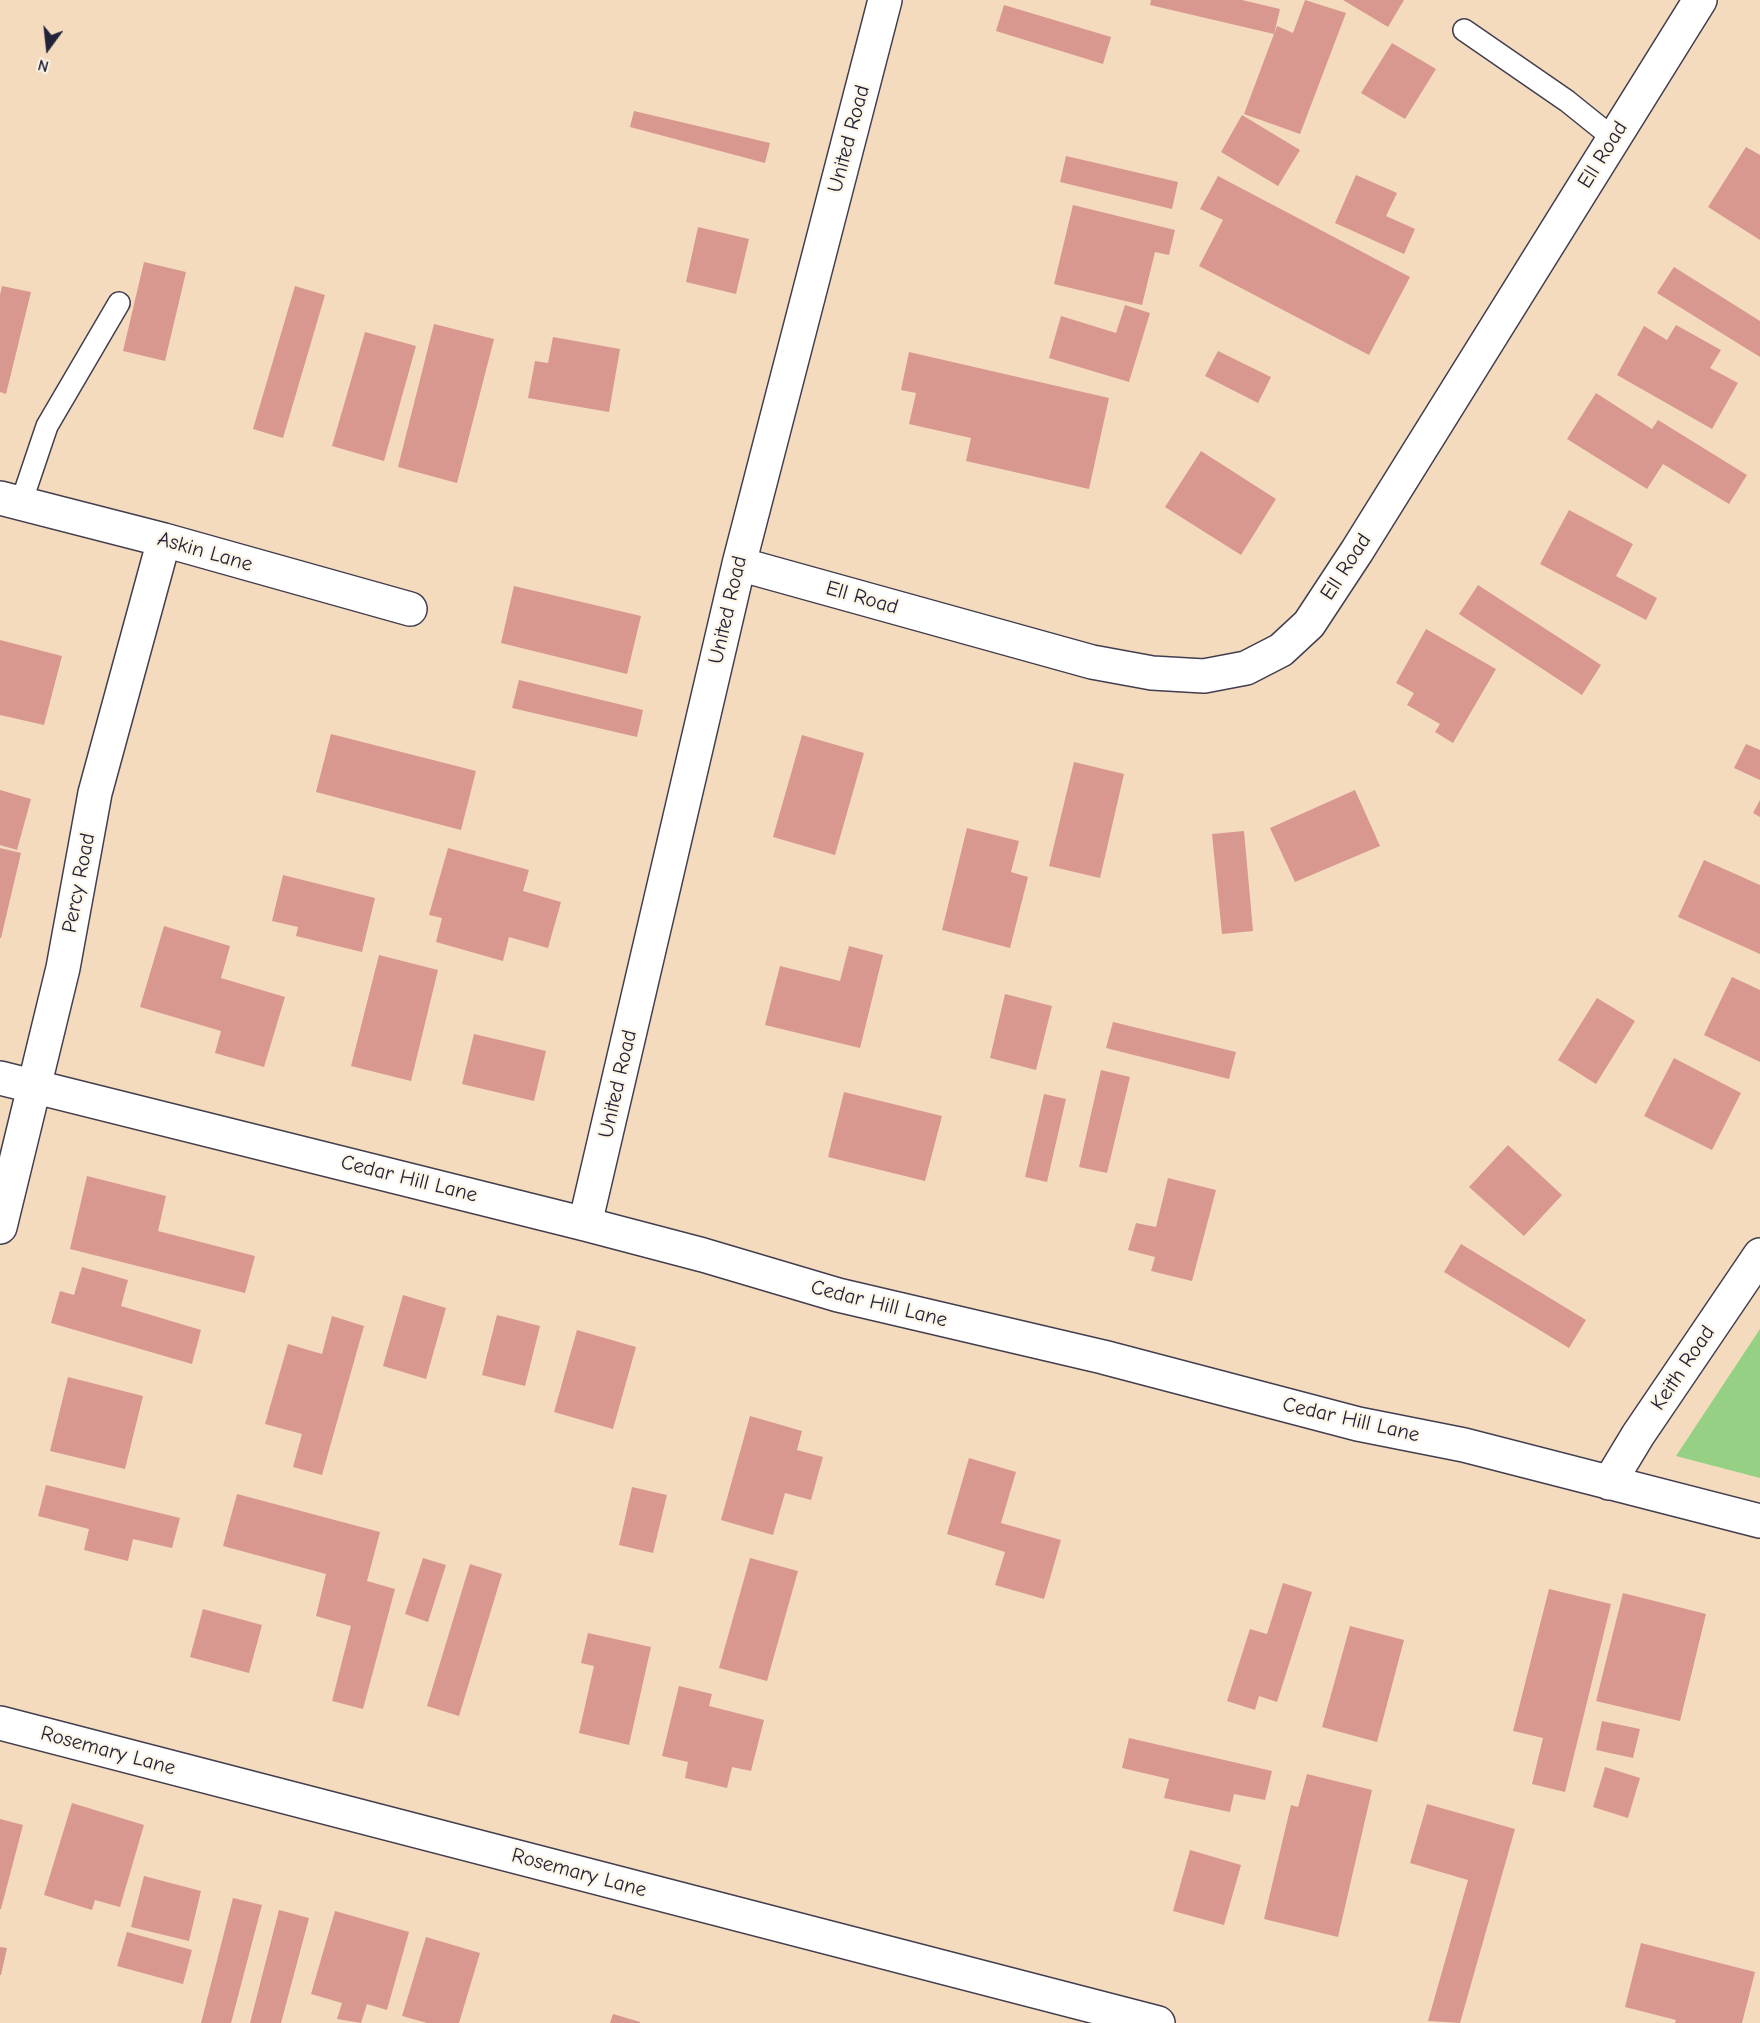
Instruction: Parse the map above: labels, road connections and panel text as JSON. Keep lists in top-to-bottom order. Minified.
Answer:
{"streets":{"street":["United Road","Ell Road","Askin Lane","Percy Road","Cedar Hill Lane","Keith Road","Rosemary Lane"]},"crossings":[["United Road","Ell Road"],["United Road","Cedar Hill Lane"],["Askin Lane","Percy Road"],["Percy Road","Cedar Hill Lane"],["Cedar Hill Lane","Keith Road"]],"north":"bottom"}
